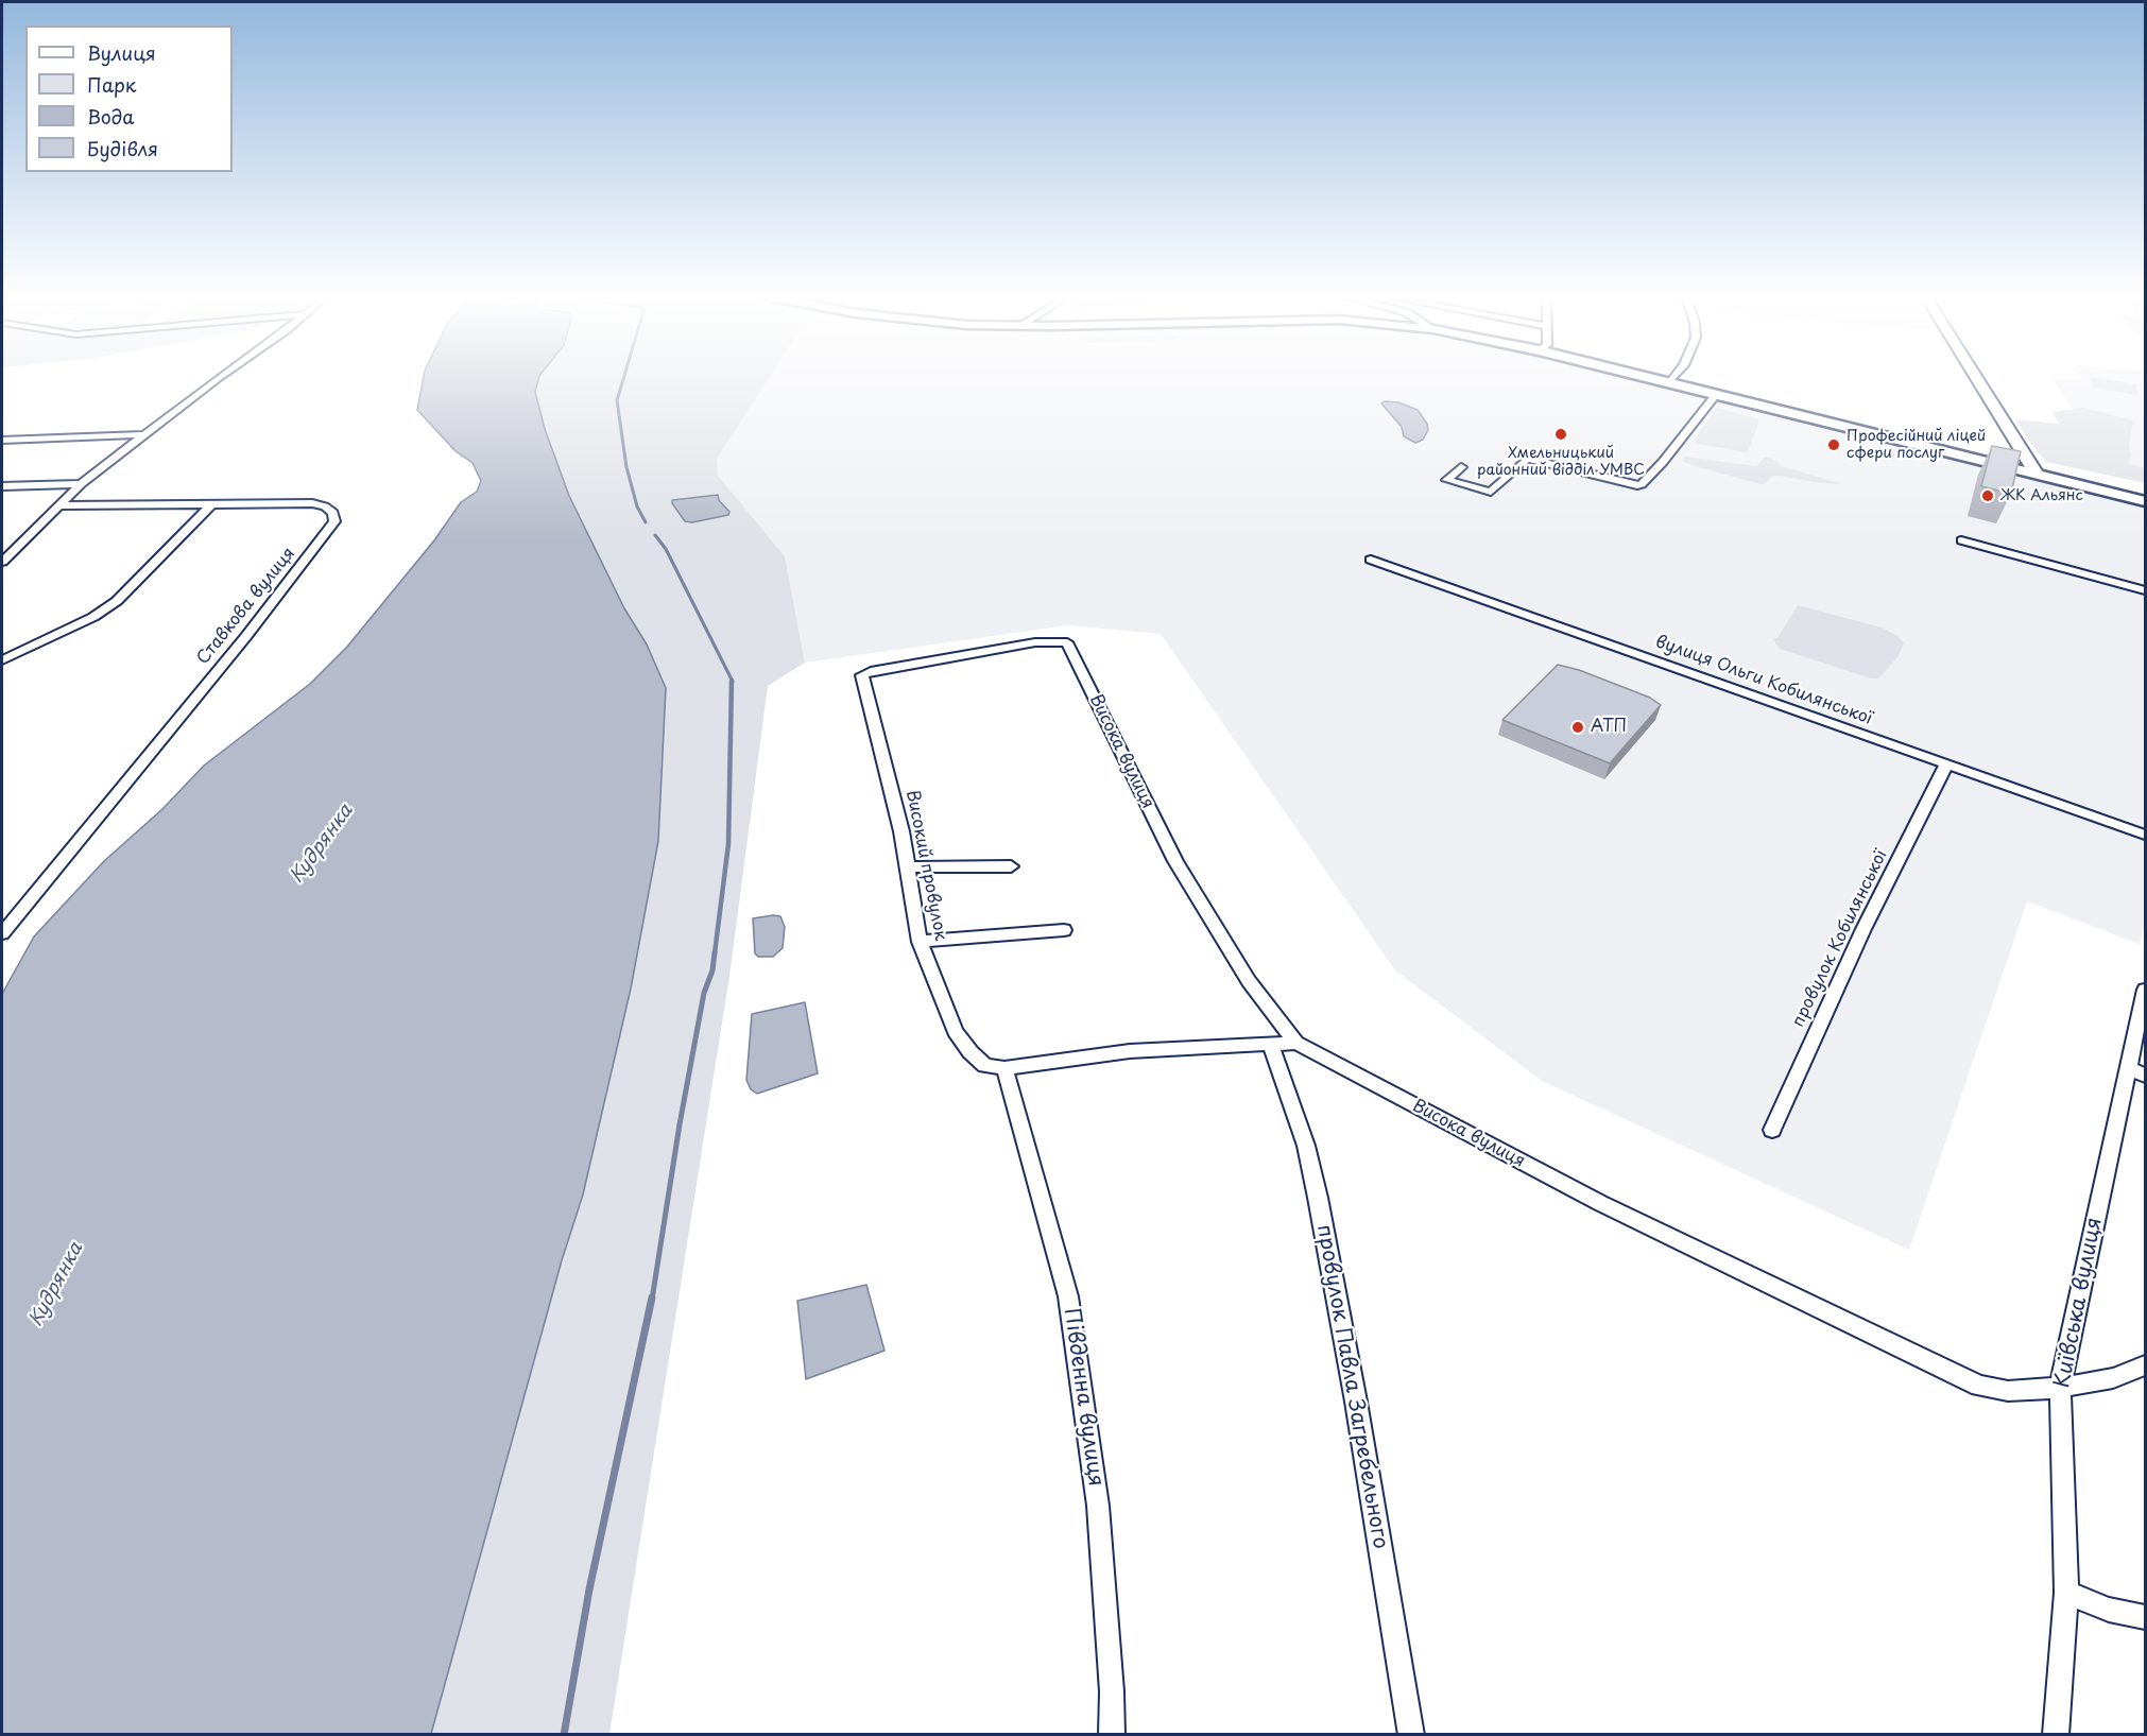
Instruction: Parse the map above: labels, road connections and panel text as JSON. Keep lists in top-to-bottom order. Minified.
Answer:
{"streets":{"street":["Ставкова вулиця","вулиця Ольги Кобилянської","Висока вулиця","Високий провулок","провулок Кобилянської","Київська вулиця","провулок Павла Загребельного","Південна вулиця"]},"crossings":[["вулиця Ольги Кобилянської","провулок Кобилянської"],["Висока вулиця","Високий провулок"],["Висока вулиця","Київська вулиця"],["Високий провулок","провулок Павла Загребельного"],["Високий провулок","Південна вулиця"]],"water":["Кудрянка"],"places":["Хмельницький районний відділ УМВС","Професійний ліцей сфери послуг","ЖК Альянс","АТП"],"legend":["Вулиця","Парк","Вода","Будівля"]}
